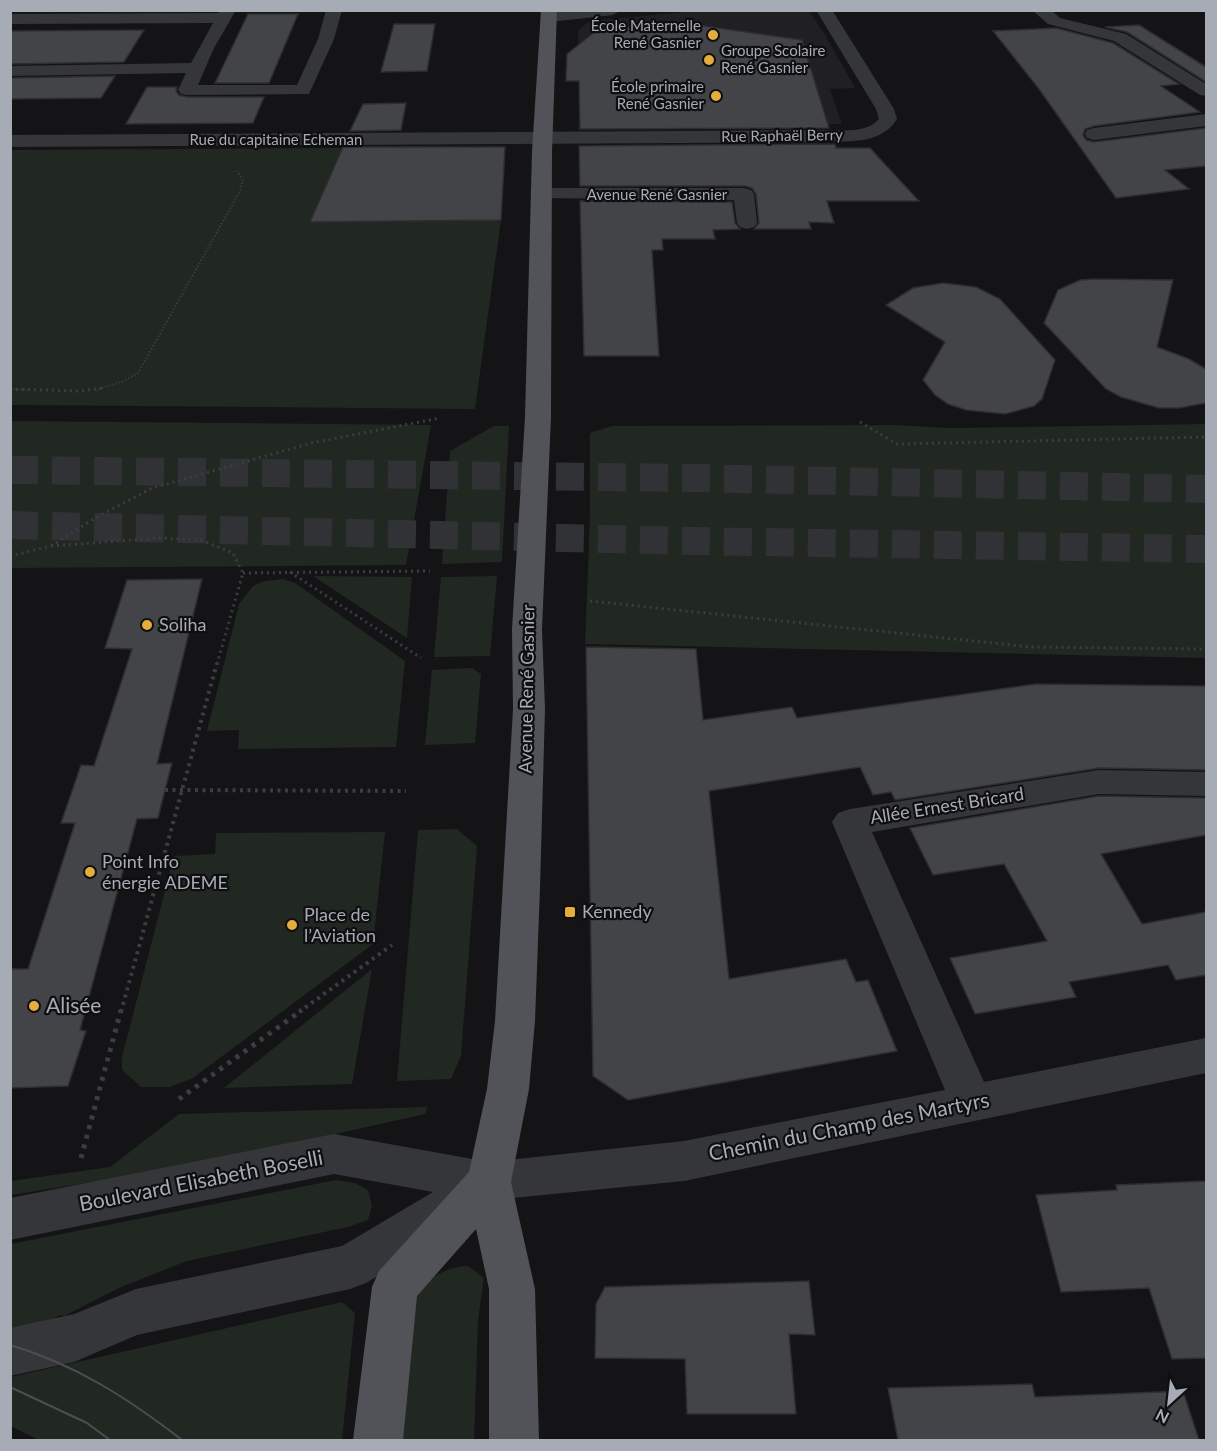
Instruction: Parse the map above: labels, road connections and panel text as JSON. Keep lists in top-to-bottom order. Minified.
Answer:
{"streets":{"main road":["Avenue René Gasnier"],"street":["Rue Raphaël Berry","Rue du capitaine Echeman","Allée Ernest Bricard","Chemin du Champ des Martyrs","Boulevard Elisabeth Boselli"]},"crossings":[["Rue Raphaël Berry","Rue du capitaine Echeman"],["Rue Raphaël Berry","Avenue René Gasnier"],["Rue du capitaine Echeman","Avenue René Gasnier"],["Avenue René Gasnier","Chemin du Champ des Martyrs"],["Avenue René Gasnier","Boulevard Elisabeth Boselli"],["Allée Ernest Bricard","Chemin du Champ des Martyrs"],["Chemin du Champ des Martyrs","Boulevard Elisabeth Boselli"]],"places":{"other":["École Maternelle René Gasnier","Groupe Scolaire René Gasnier","École primaire René Gasnier","Soliha","Point Info énergie ADEME","Place de l’Aviation","Alisée"],"transit":["Kennedy"]},"north":"bottom left"}
